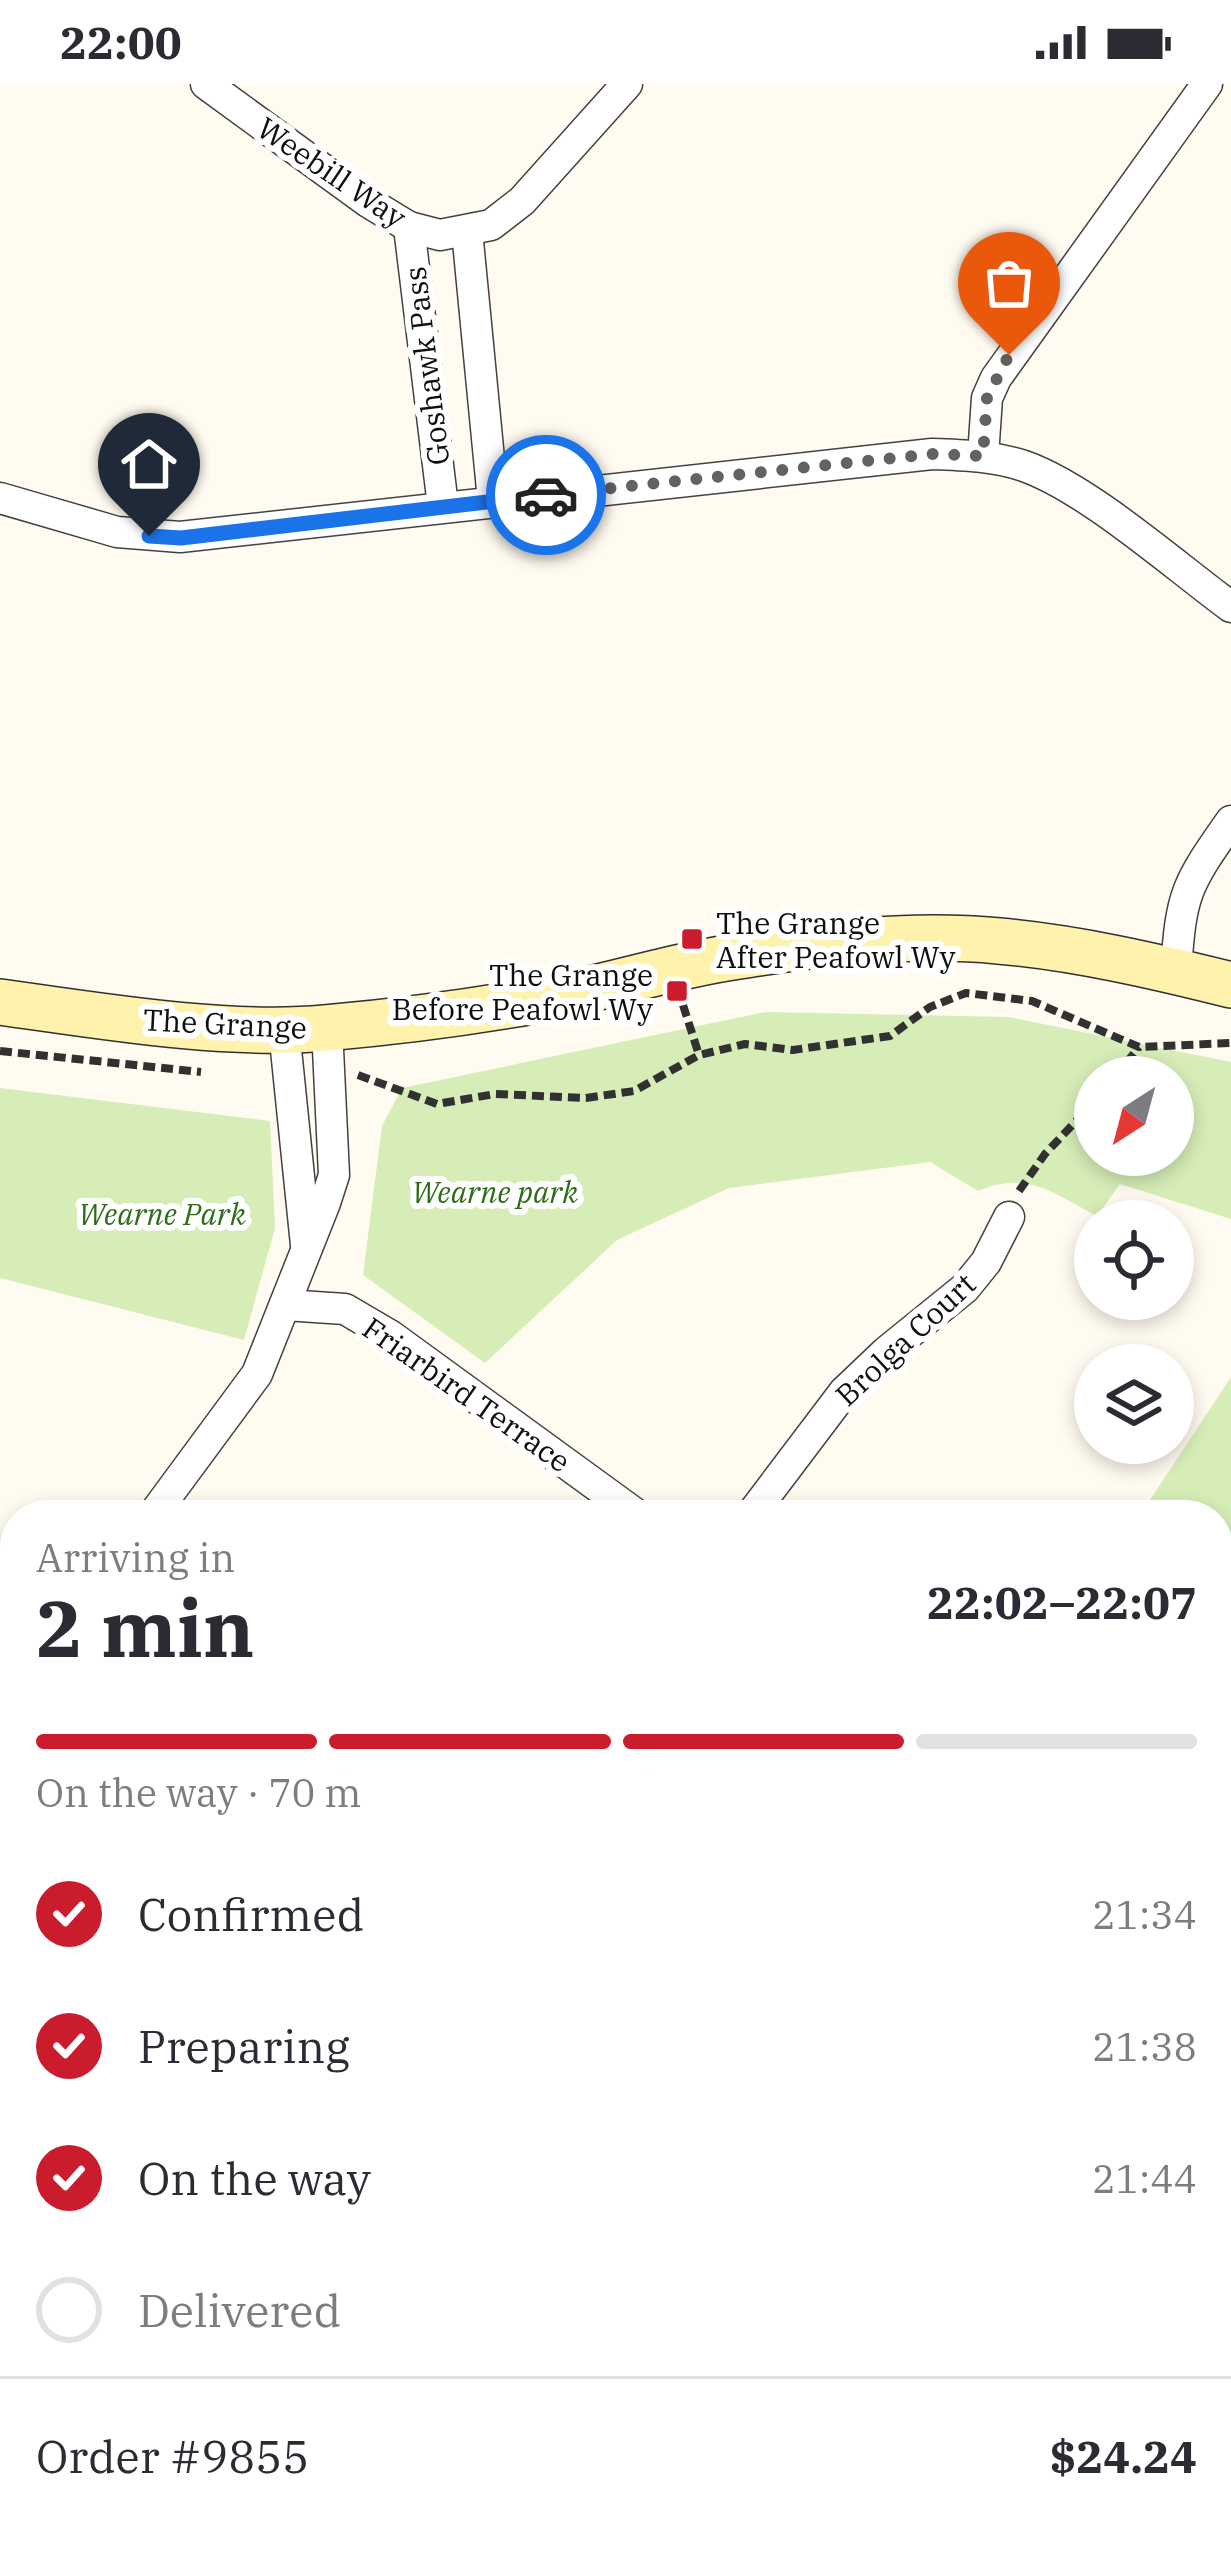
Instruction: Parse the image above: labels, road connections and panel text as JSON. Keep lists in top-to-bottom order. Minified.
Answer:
{"streets":{"street":["Weebill Way","Goshawk Pass","The Grange","Brolga Court","Friarbird Terrace"]},"crossings":[["Weebill Way","Goshawk Pass"]],"parks":["Wearne park","Wearne Park"],"places":{"transit":["The Grange After Peafowl Wy","The Grange Before Peafowl Wy"]},"north":"bottom left","page":{"status":"22:00","heading":["2 min","Arriving in","22:02–22:07"],"panel":["Order #9855","$24.24"],"bar":"On the way · 70 m","list":[["Confirmed","21:34"],["Preparing","21:38"],["On the way","21:44"],"Delivered"]}}
